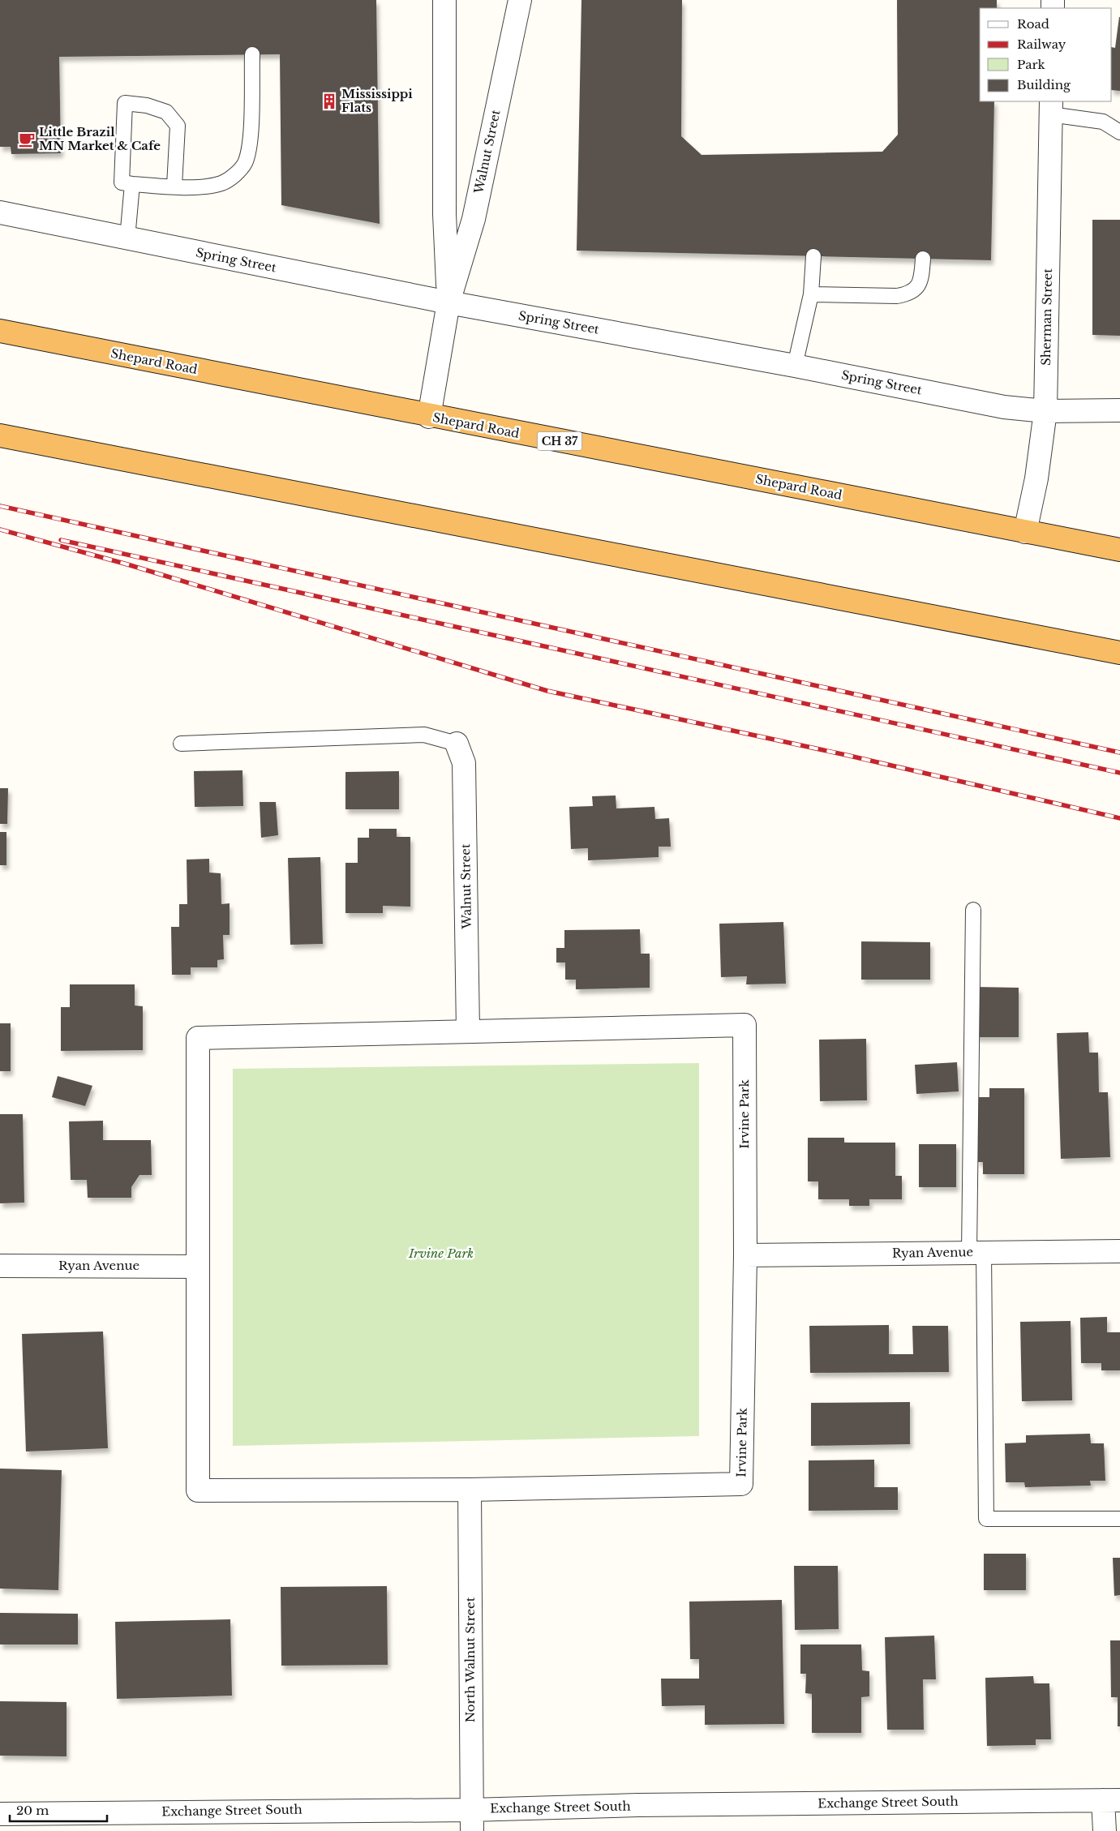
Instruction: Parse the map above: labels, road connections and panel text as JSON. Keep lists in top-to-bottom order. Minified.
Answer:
{"streets":{"highway":["Shepard Road","CH 37"],"street":["Walnut Street","Spring Street","Sherman Street","Irvine Park","Ryan Avenue","North Walnut Street","Exchange Street South"]},"crossings":[["Walnut Street","Spring Street"],["Walnut Street","Shepard Road"],["Walnut Street","Irvine Park"],["Spring Street","Sherman Street"],["Sherman Street","Shepard Road"],["Irvine Park","Ryan Avenue"],["Irvine Park","North Walnut Street"],["North Walnut Street","Exchange Street South"]],"parks":["Irvine Park"],"places":{"building":["Mississippi Flats"],"cafe":["Little Brazil MN Market & Cafe"]},"legend":["Road","Railway","Park","Building"],"scale_bar":"20 m"}
